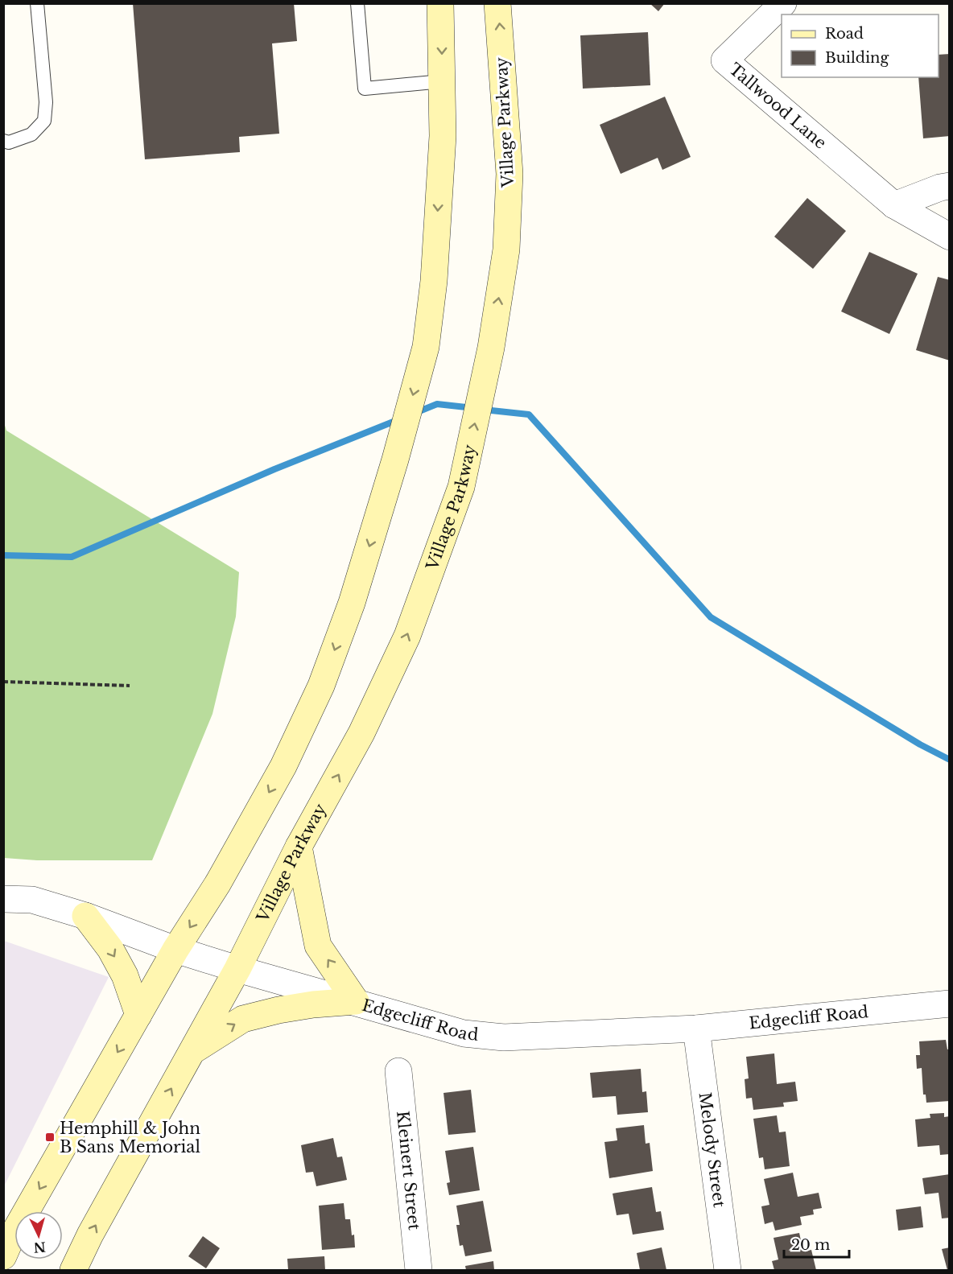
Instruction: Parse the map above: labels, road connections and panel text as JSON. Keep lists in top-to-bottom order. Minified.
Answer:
{"streets":{"main road":["Village Parkway"],"street":["Tallwood Lane","Edgecliff Road","Melody Street","Kleinert Street"]},"crossings":[["Village Parkway","Edgecliff Road"],["Edgecliff Road","Melody Street"]],"places":{"transit":["Hemphill & John B Sans Memorial"]},"legend":["Road","Building"],"scale_bar":"20 m","north":"bottom"}
